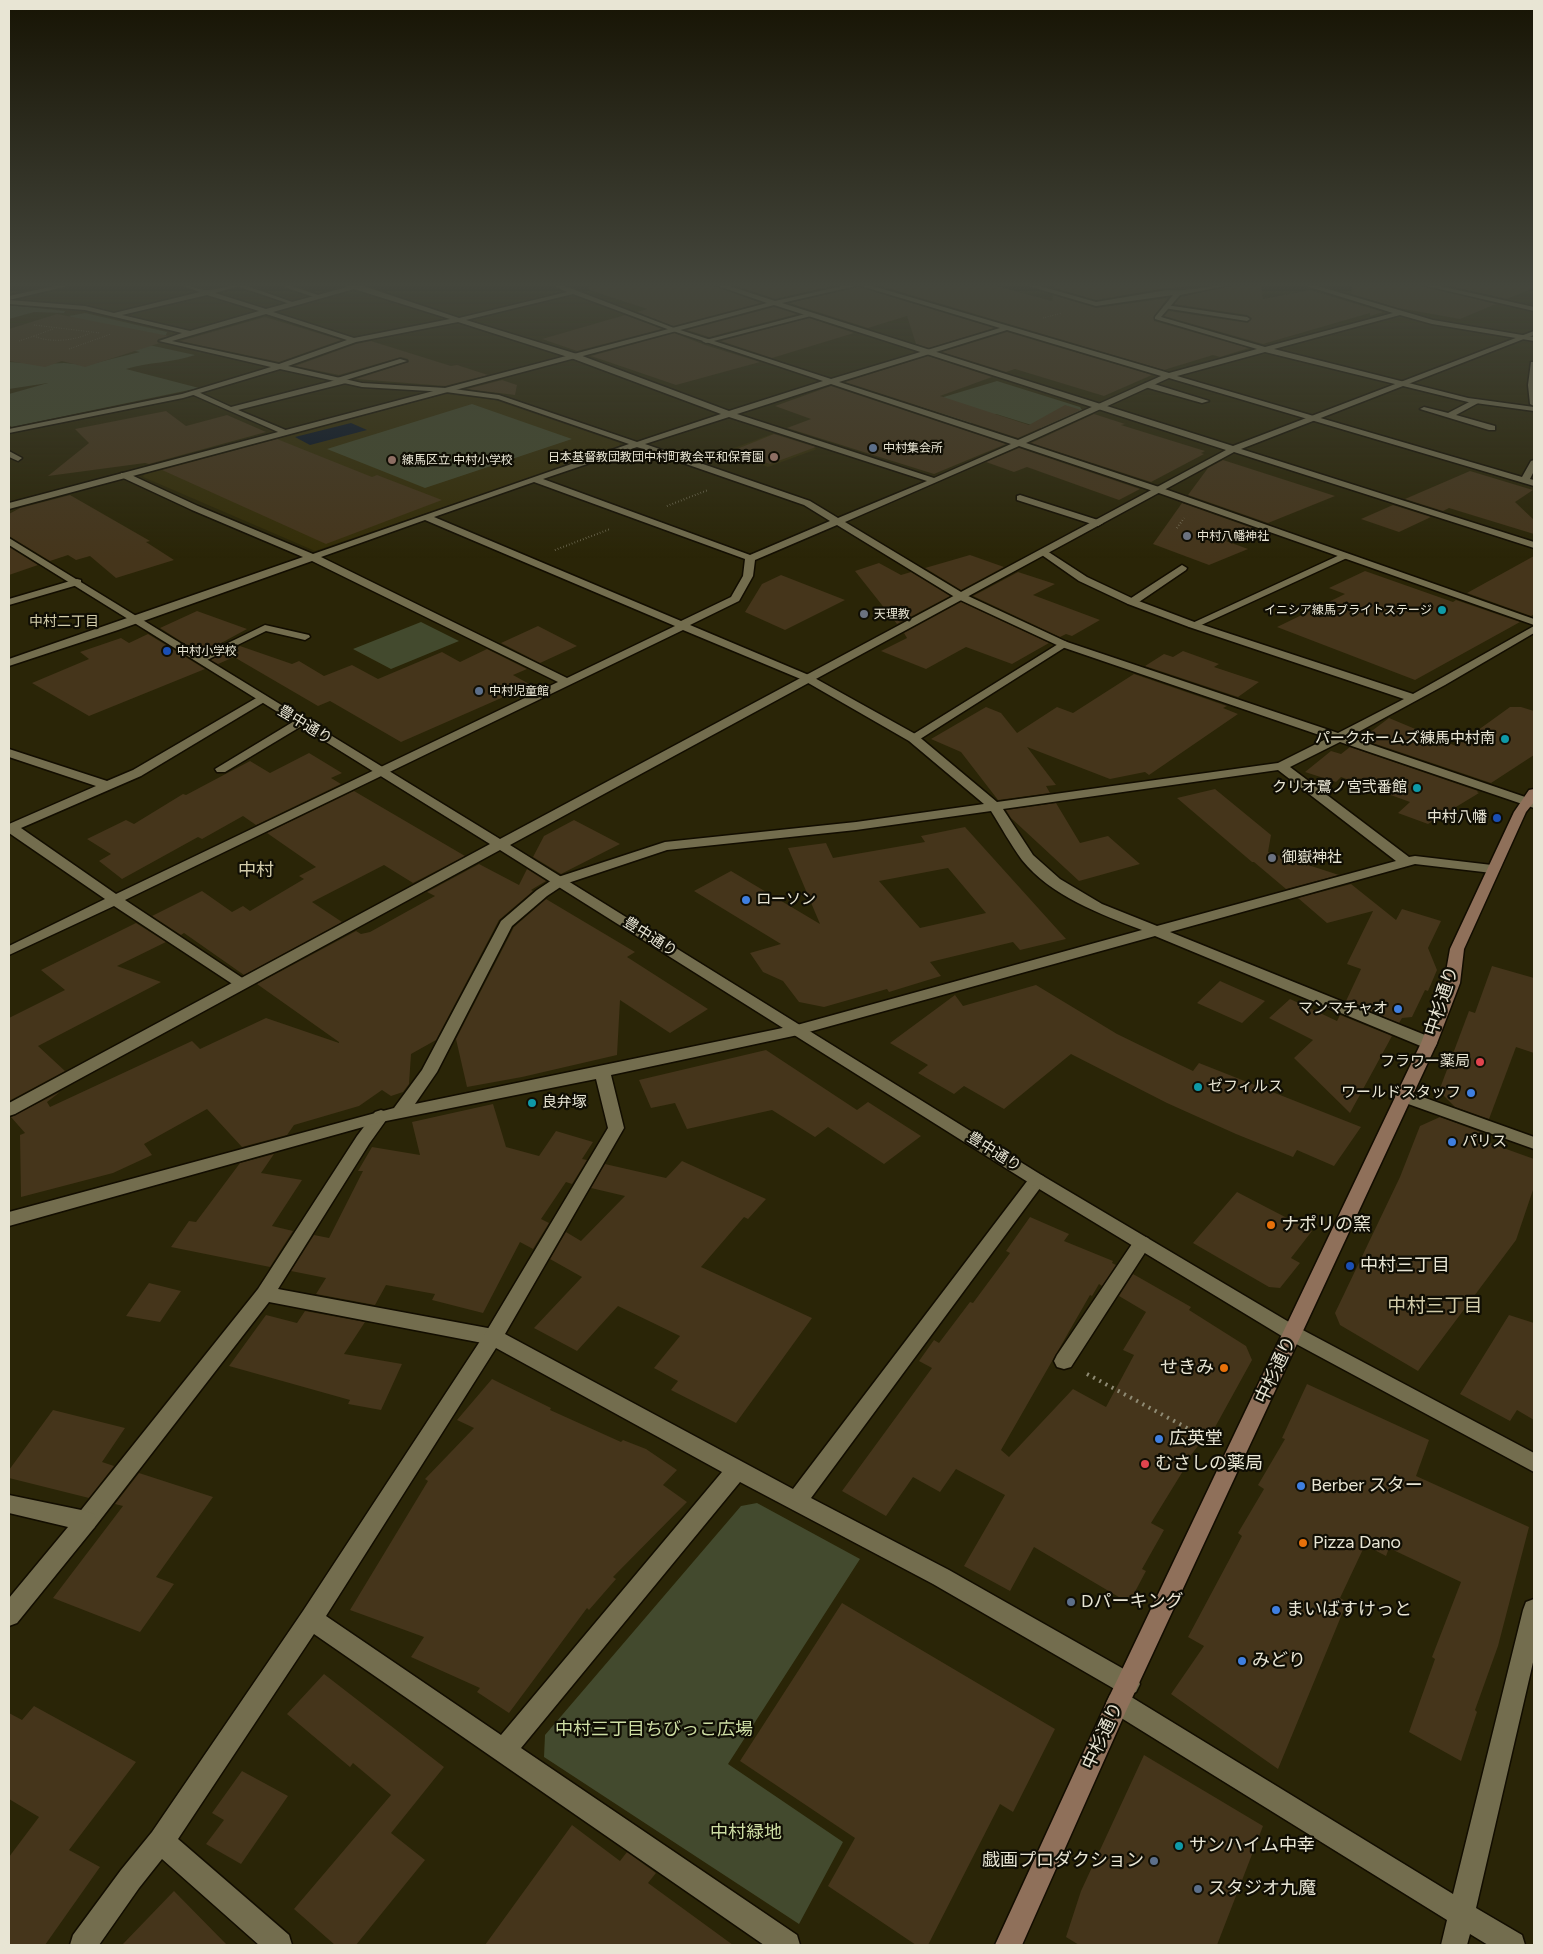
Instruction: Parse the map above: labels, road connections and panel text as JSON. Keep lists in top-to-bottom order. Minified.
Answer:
{"streets":{"main road":["中杉通り"],"street":["豊中通り"]},"crossings":[["豊中通り","中杉通り"]],"districts":["中村二丁目","中村","中村三丁目"],"parks":["中村三丁目ちびっこ広場","中村緑地"],"places":["中村集会所","日本基督教団教団中村町教会平和保育園","練馬区立 中村小学校","中村八幡神社","イニシア練馬ブライトステージ","天理教","中村小学校","中村児童館","パークホームズ練馬中村南","クリオ鷺ノ宮弐番館","中村八幡","御嶽神社","ローソン","マンマチャオ","フラワー薬局","ゼフィルス","ワールドスタッフ","良弁塚","パリス","ナポリの窯","中村三丁目","せきみ","広英堂","むさしの薬局","Berber スター","Pizza Dano","Dパーキング","まいばすけっと","みどり","サンハイム中幸","戯画プロダクション","スタジオ九魔"]}
